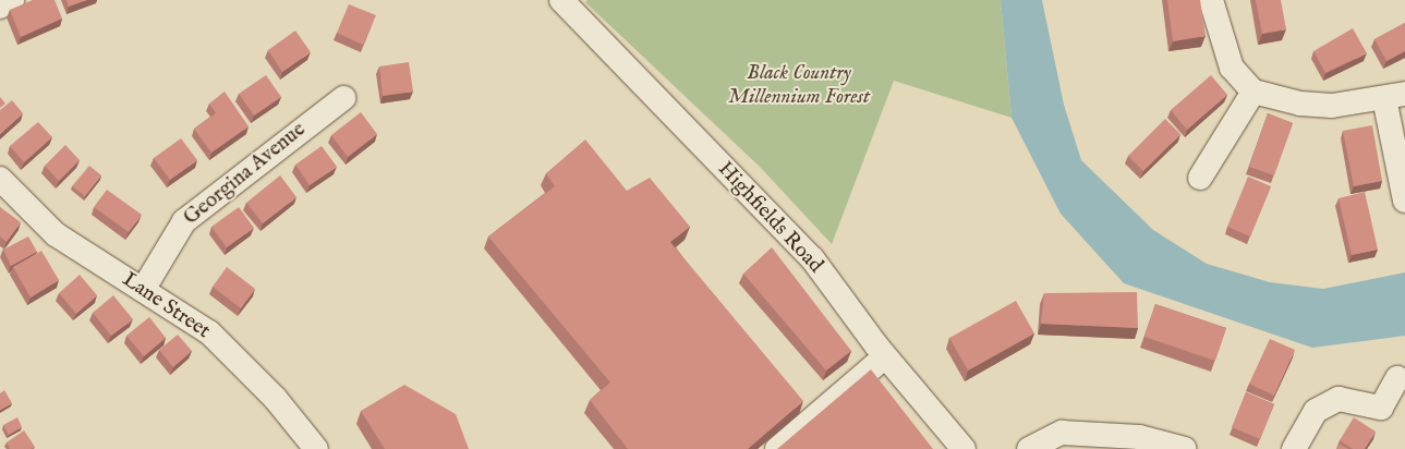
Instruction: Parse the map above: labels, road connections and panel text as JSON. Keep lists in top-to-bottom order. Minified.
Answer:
{"streets":{"street":["Georgina Avenue","Highfields Road","Lane Street"]},"crossings":[["Georgina Avenue","Lane Street"]],"parks":["Black Country Millennium Forest"]}
